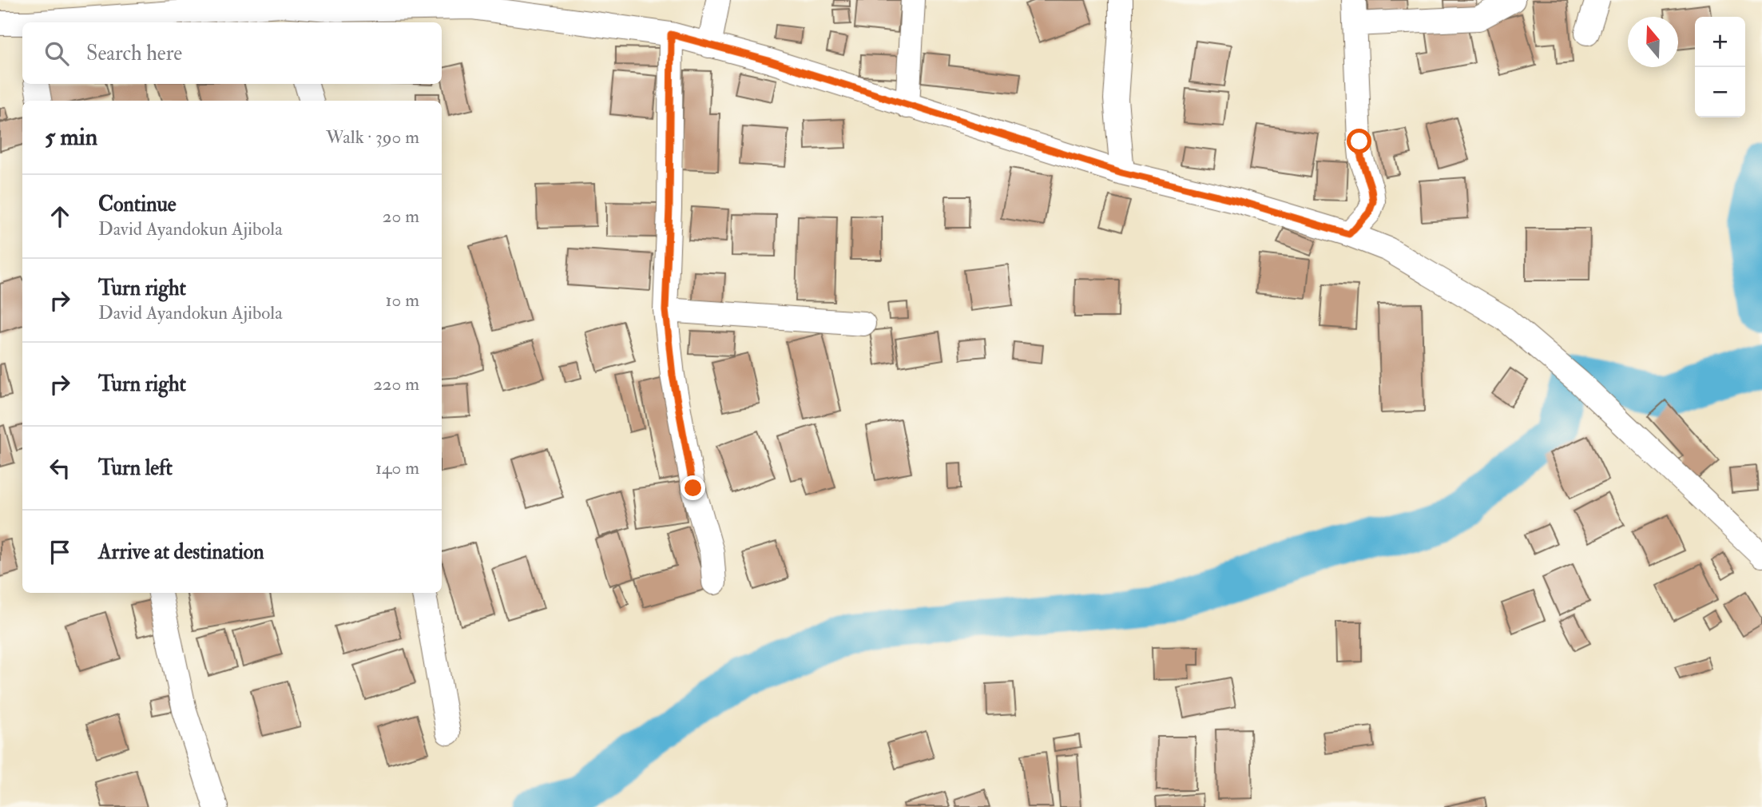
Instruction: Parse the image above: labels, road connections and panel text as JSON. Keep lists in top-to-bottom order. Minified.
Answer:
{"north":"top","page":{"map_buttons":["+","−"],"search":"Search here","heading":["5 min","Walk · 390 m"],"list":[["Continue","David Ayandokun Ajibola","20 m"],["Turn right","David Ayandokun Ajibola","10 m"],["Turn right","220 m"],["Turn left","140 m"],"Arrive at destination"]}}
